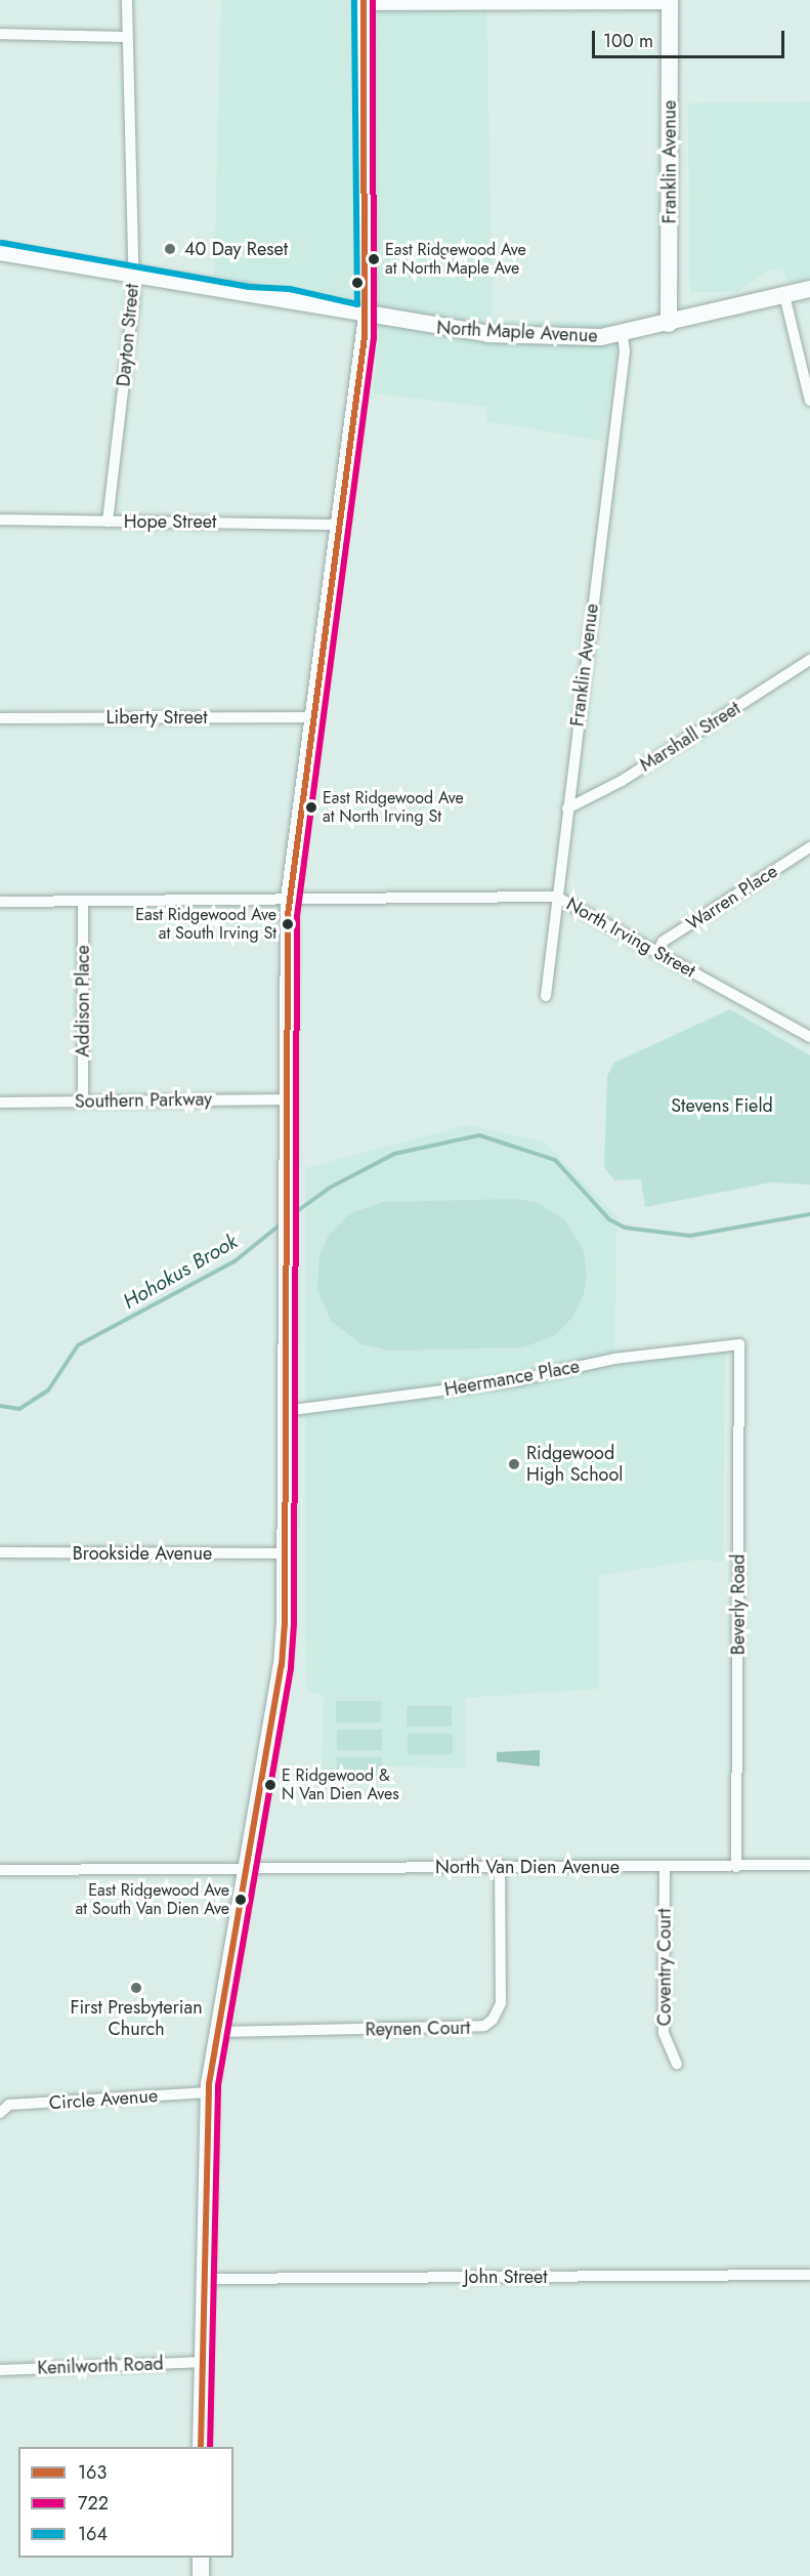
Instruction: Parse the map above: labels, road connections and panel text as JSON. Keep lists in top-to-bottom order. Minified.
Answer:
{"streets":{"main road":["Franklin Avenue","North Maple Avenue"],"street":["Dayton Street","Hope Street","Liberty Street","Marshall Street","Warren Place","North Irving Street","Addison Place","Southern Parkway","Heermance Place","Brookside Avenue","Beverly Road","North Van Dien Avenue","Coventry Court","Reynen Court","Circle Avenue","John Street","Kenilworth Road"]},"crossings":[["Franklin Avenue","North Maple Avenue"],["Franklin Avenue","Marshall Street"],["Franklin Avenue","North Irving Street"],["North Maple Avenue","Dayton Street"],["Dayton Street","Hope Street"],["Warren Place","North Irving Street"],["North Irving Street","Addison Place"],["Addison Place","Southern Parkway"],["Heermance Place","Beverly Road"],["Beverly Road","North Van Dien Avenue"],["North Van Dien Avenue","Coventry Court"],["North Van Dien Avenue","Reynen Court"]],"water":["Hohokus Brook"],"parks":["Stevens Field"],"places":["40 Day Reset","East Ridgewood Ave at North Maple Ave","East Ridgewood Ave at North Irving St","East Ridgewood Ave at South Irving St","Ridgewood High School","E Ridgewood & N Van Dien Aves","East Ridgewood Ave at South Van Dien Ave","First Presbyterian Church"],"lines":["transit line 163","transit line 722","transit line 164"],"legend":["163","722","164"],"scale_bar":"100 m"}
